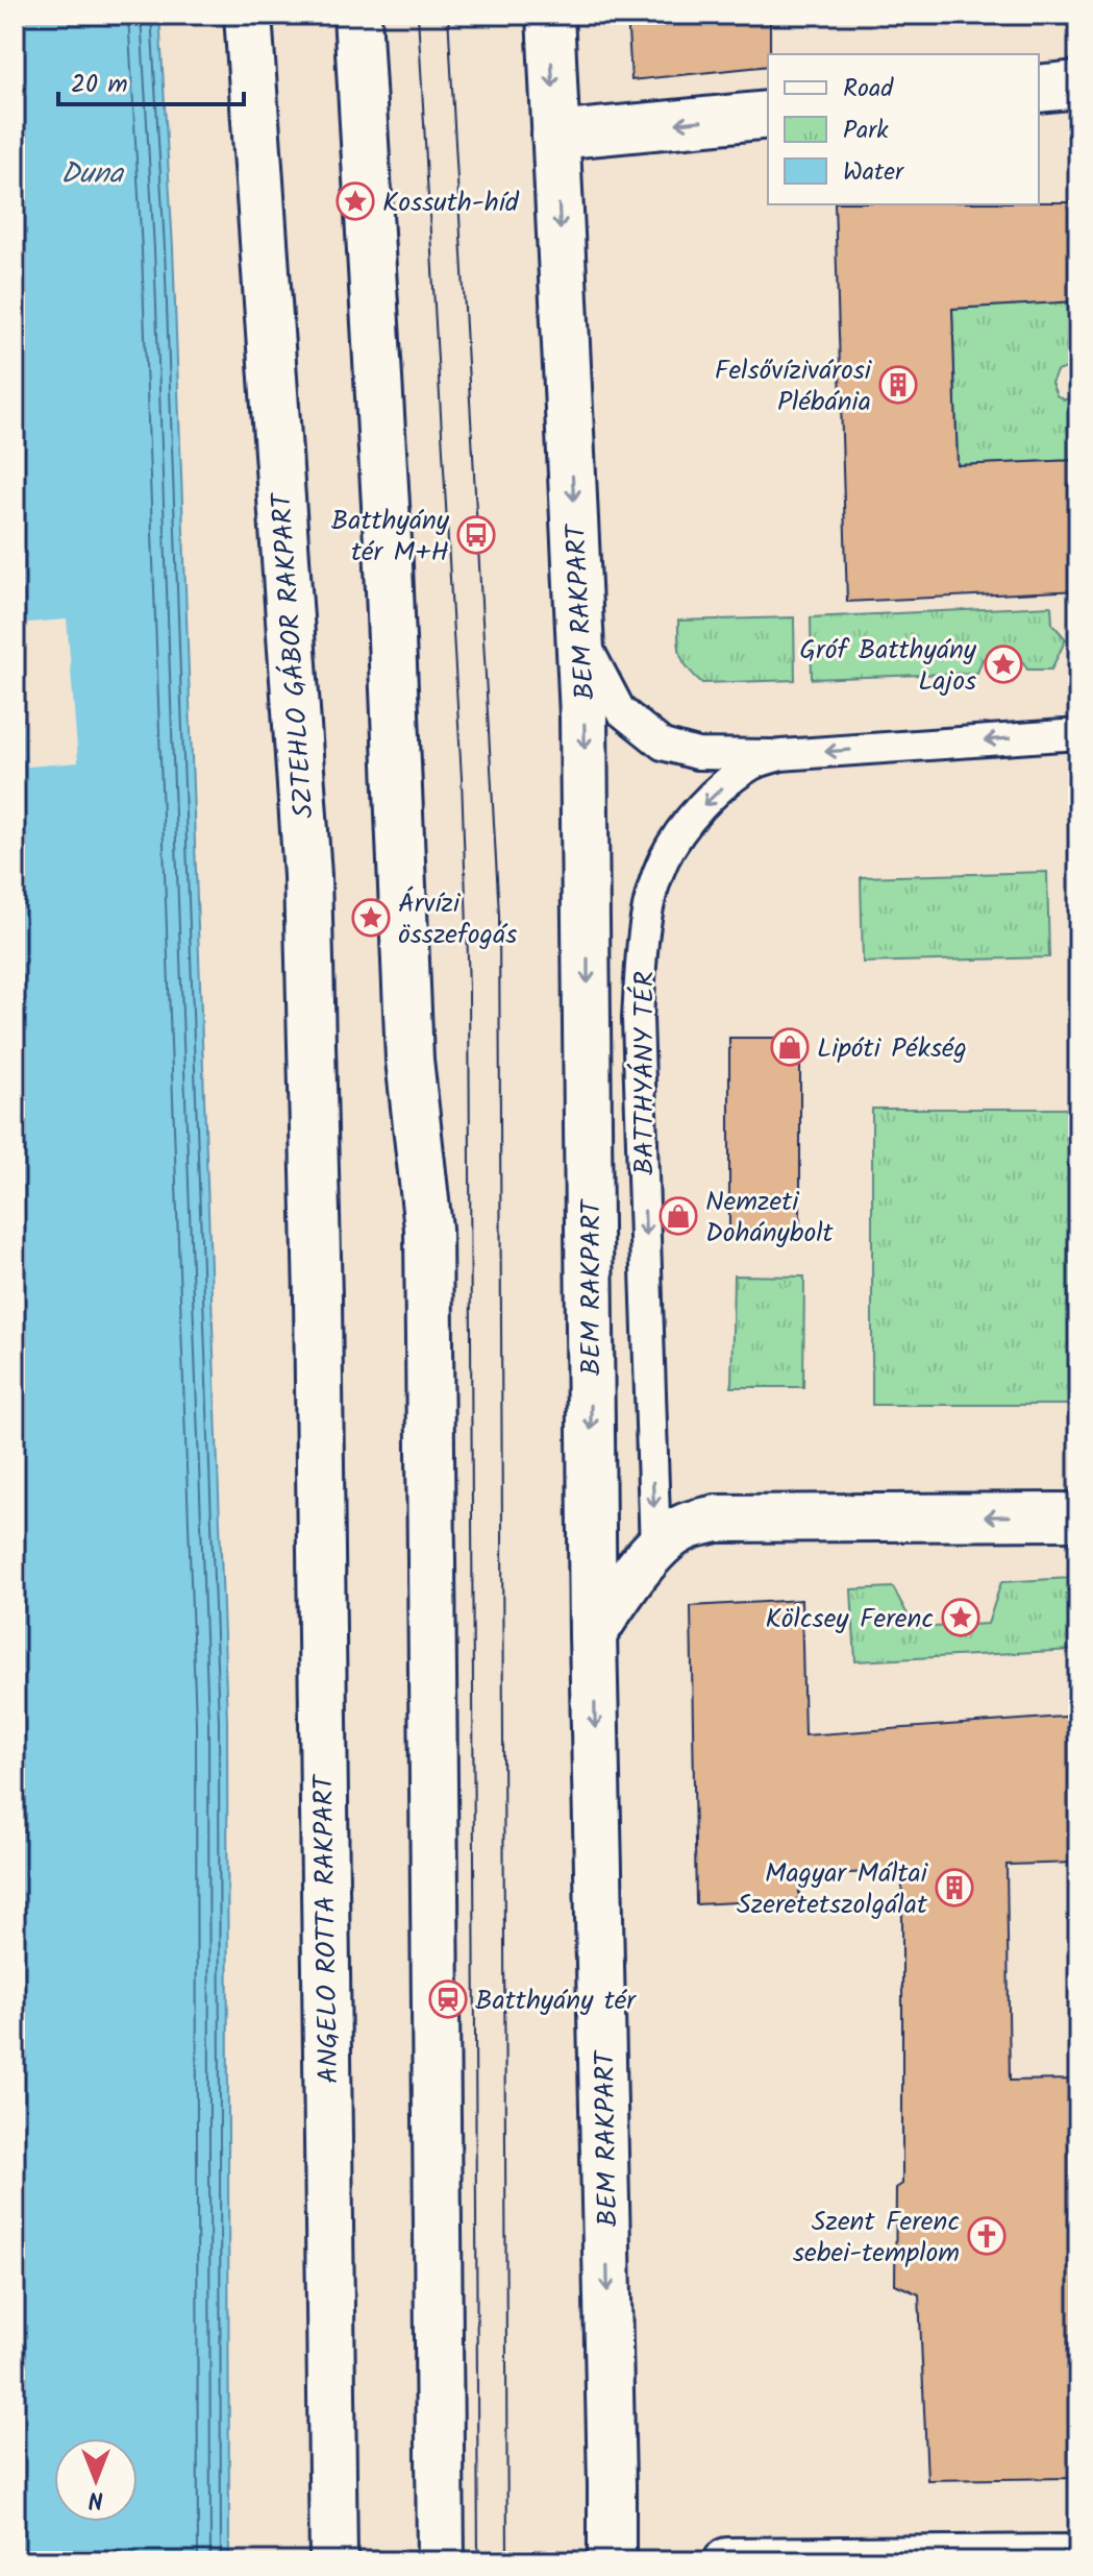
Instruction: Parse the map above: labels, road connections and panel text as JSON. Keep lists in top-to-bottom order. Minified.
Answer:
{"streets":{"street":["BEM RAKPART","SZTEHLO GÁBOR RAKPART","ANGELO ROTTA RAKPART"],"lane":["BATTHYÁNY TÉR"]},"crossings":[["SZTEHLO GÁBOR RAKPART","ANGELO ROTTA RAKPART"]],"water":["Duna"],"places":{"place":["Kossuth-híd","Gróf Batthyány Lajos","Árvízi összefogás","Kölcsey Ferenc"],"building":["Felsővízivárosi Plébánia","Magyar Máltai Szeretetszolgálat"],"bus stop":["Batthyány tér M+H"],"shop":["Lipóti Pékség","Nemzeti Dohánybolt"],"station":["Batthyány tér"],"church":["Szent Ferenc sebei-templom"]},"legend":["Road","Park","Water"],"scale_bar":"20 m","north":"bottom"}
